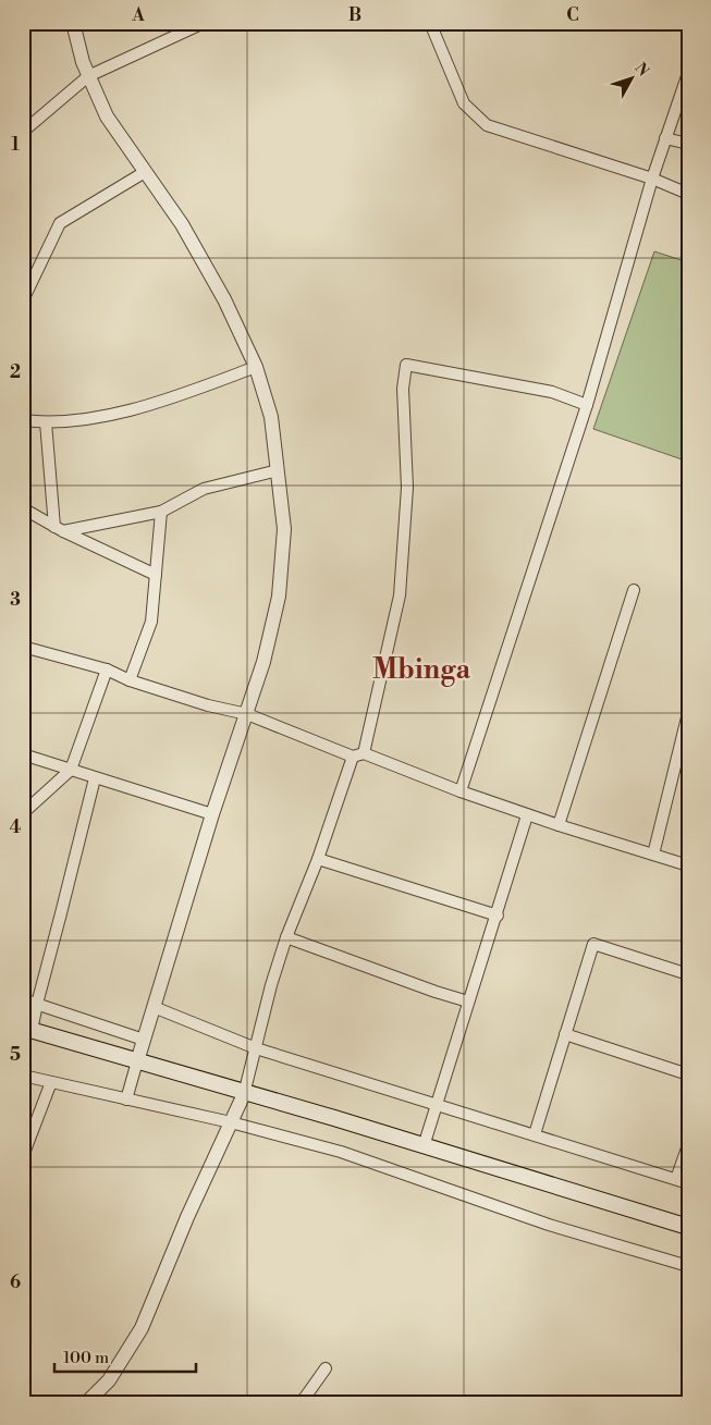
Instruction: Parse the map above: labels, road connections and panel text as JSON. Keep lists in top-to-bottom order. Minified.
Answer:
{"districts":["Mbinga"],"scale_bar":"100 m","north":"top right","grid":{"columns":["A","B","C"],"rows":["1","2","3","4","5","6"]}}
